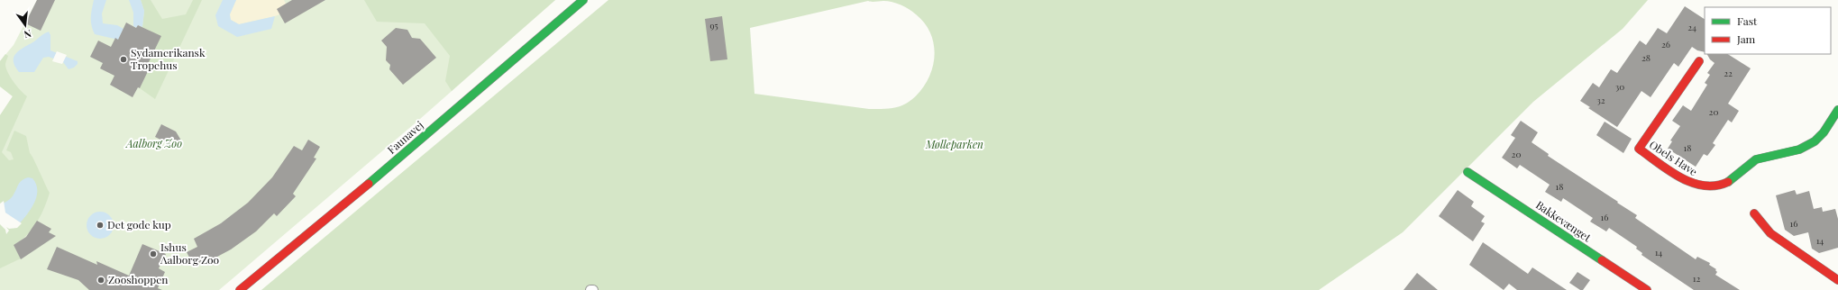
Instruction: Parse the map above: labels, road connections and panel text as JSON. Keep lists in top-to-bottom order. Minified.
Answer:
{"streets":{"street":["Faunavej","Obels Have","Bakkevænget"]},"parks":["Aalborg Zoo","Mølleparken"],"places":["Sydamerikansk Tropehus","Det gode kup","Ishus Aalborg Zoo","Zooshoppen"],"house_numbers":["95","24","26","28","22","30","32","20","18","20","18","16","16","14","14","12"],"legend":["Fast","Jam"],"north":"bottom"}
